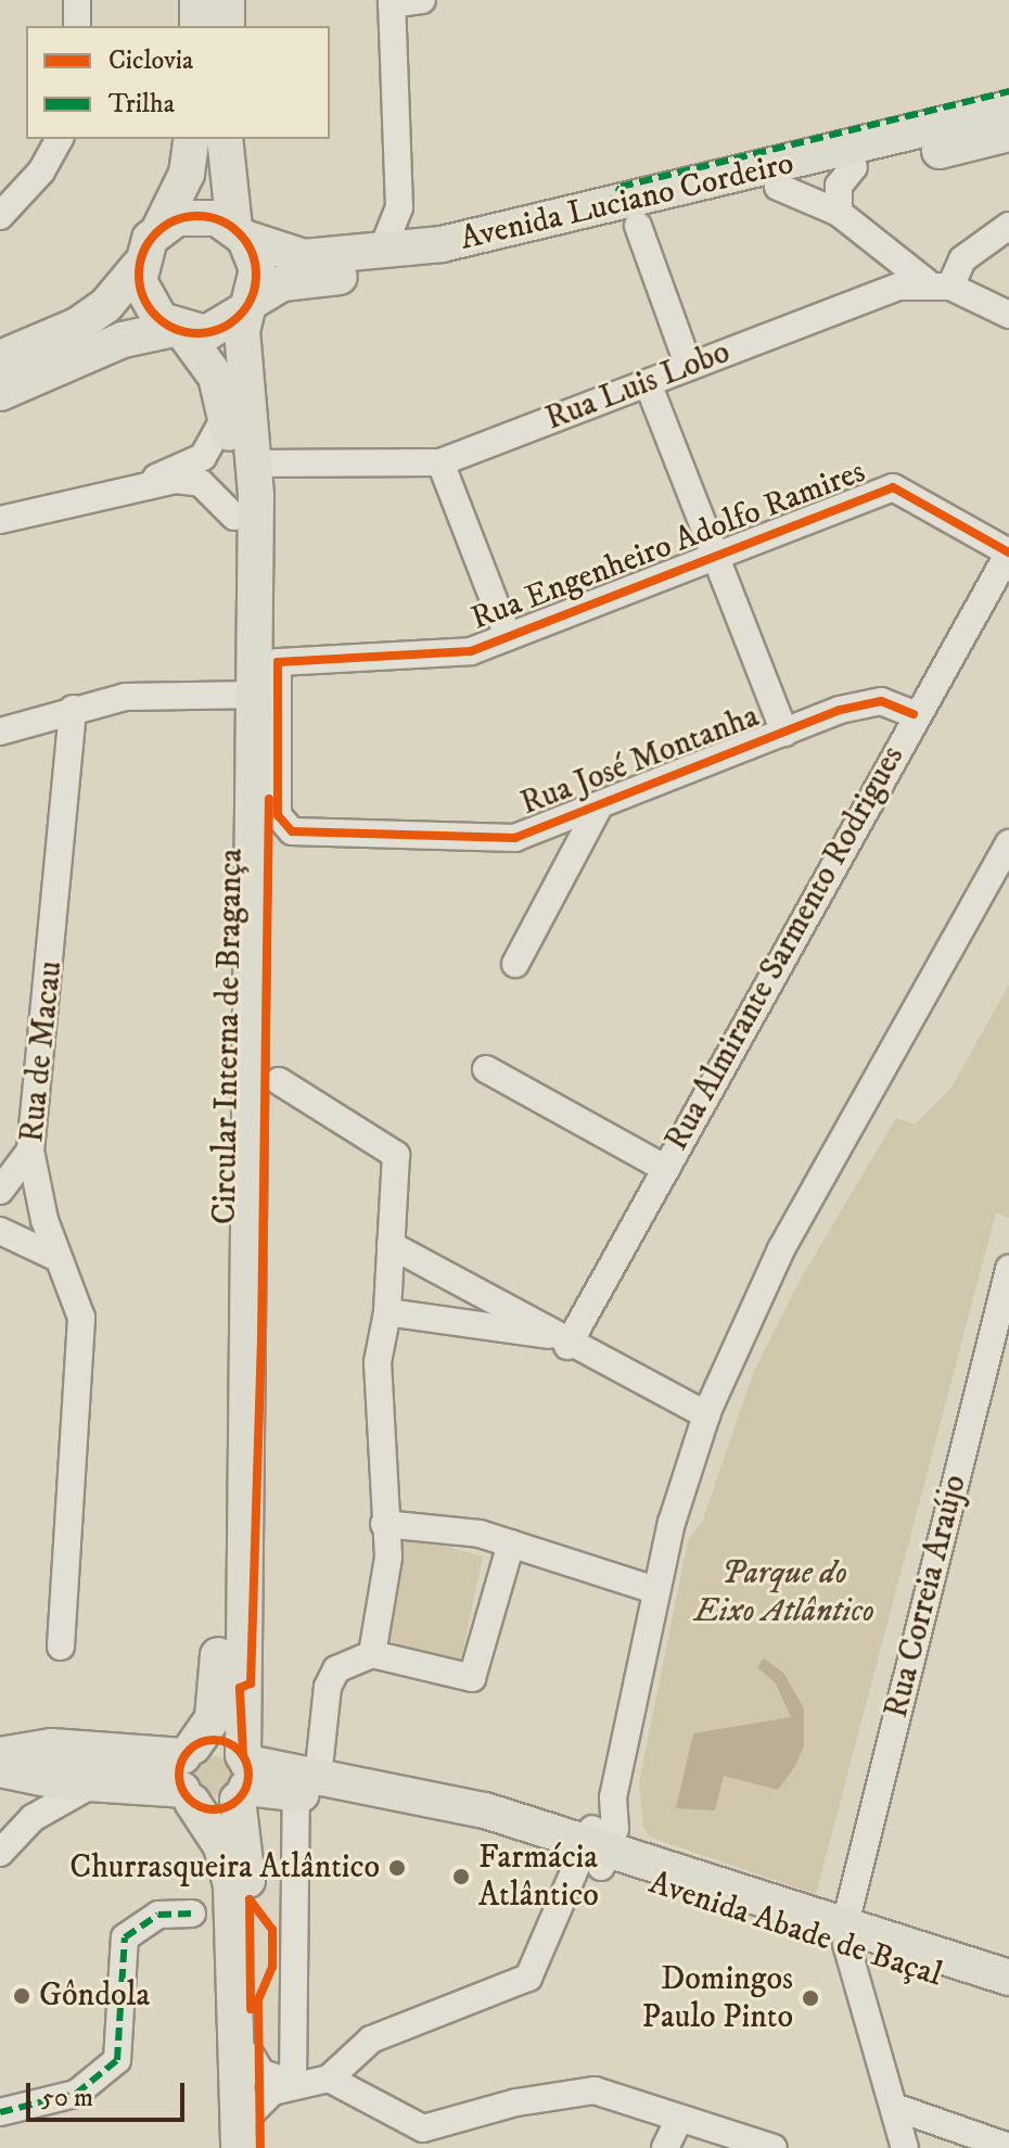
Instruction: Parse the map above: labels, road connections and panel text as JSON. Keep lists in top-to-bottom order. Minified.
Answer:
{"streets":{"main road":["Avenida Luciano Cordeiro","Circular Interna de Bragança","Avenida Abade de Baçal"],"street":["Rua Luis Lobo","Rua Engenheiro Adolfo Ramires","Rua José Montanha","Rua Almirante Sarmento Rodrigues","Rua de Macau","Rua Correia Araújo"]},"crossings":[["Avenida Luciano Cordeiro","Circular Interna de Bragança"],["Rua Luis Lobo","Circular Interna de Bragança"],["Rua Engenheiro Adolfo Ramires","Rua José Montanha"],["Rua Engenheiro Adolfo Ramires","Rua Almirante Sarmento Rodrigues"],["Rua José Montanha","Rua Almirante Sarmento Rodrigues"],["Circular Interna de Bragança","Avenida Abade de Baçal"],["Rua Correia Araújo","Avenida Abade de Baçal"]],"parks":["Parque do Eixo Atlântico"],"places":["Churrasqueira Atlântico","Farmácia Atlântico","Gôndola","Domingos Paulo Pinto"],"legend":["Ciclovia","Trilha"],"scale_bar":"50 m"}
